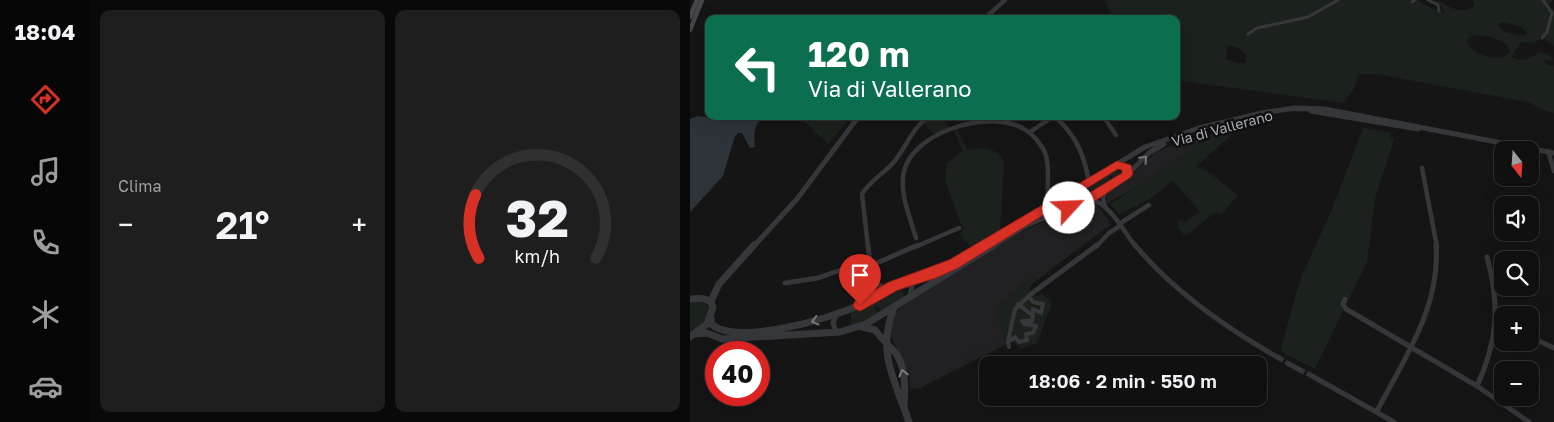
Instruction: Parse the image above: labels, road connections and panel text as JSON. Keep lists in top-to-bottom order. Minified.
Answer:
{"streets":{"street":["Via di Vallerano"]},"north":"bottom","page":{"tabs":"18:04","tile":"Clima","turn":["120 m","Via di Vallerano"],"map_buttons":["+","−"],"heat":["−","21°","+"],"limit":"40","trip":"18:06 · 2 min · 550 m","gauge":["32","km/h"]}}
